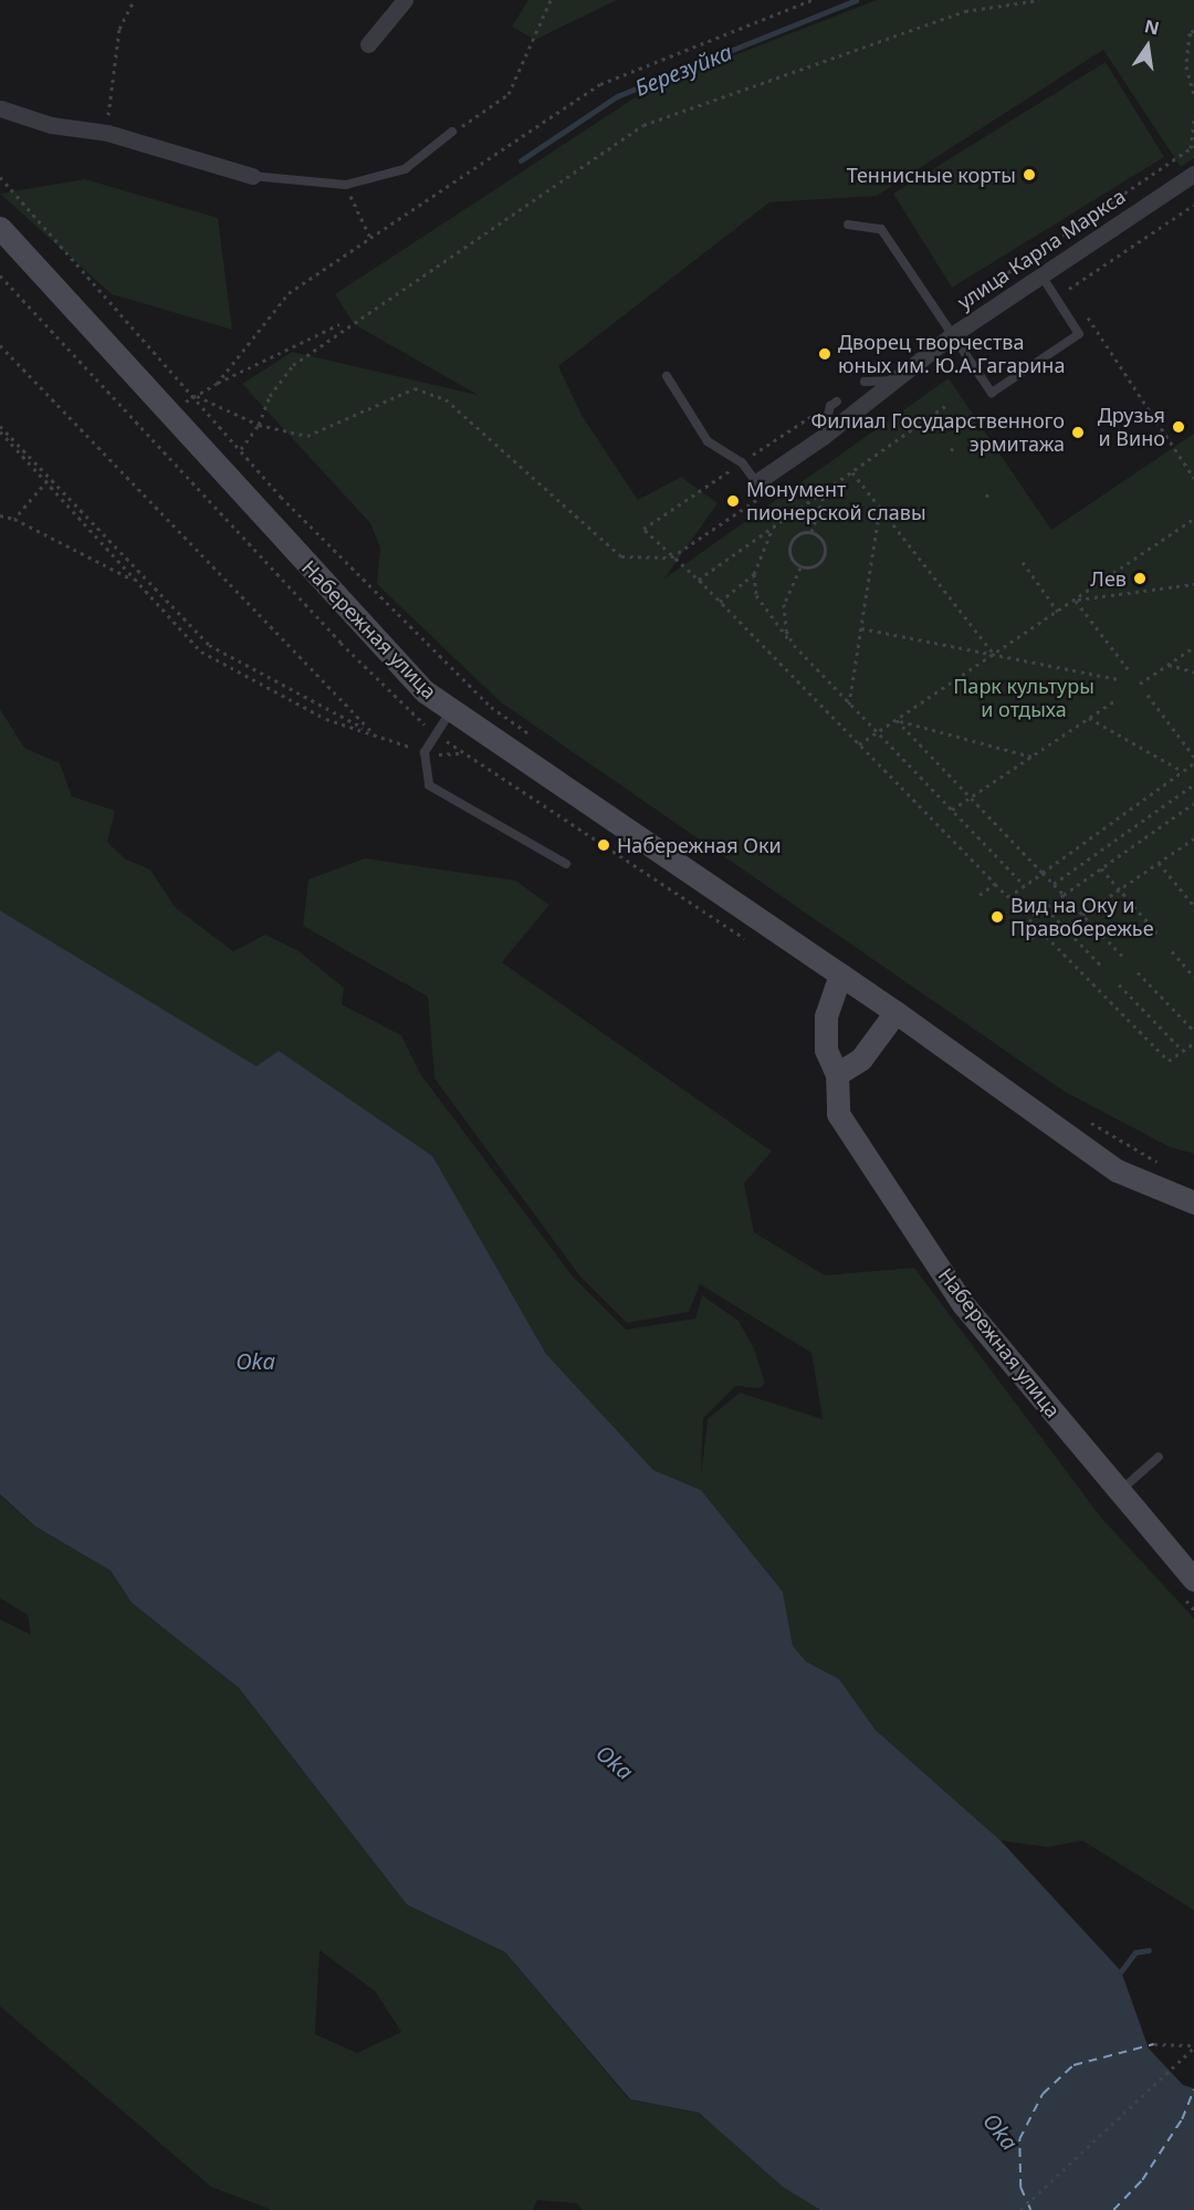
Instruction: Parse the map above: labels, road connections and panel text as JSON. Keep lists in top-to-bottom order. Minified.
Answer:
{"streets":{"main road":["Набережная улица"],"street":["улица Карла Маркса"]},"water":["Березуйка","Oka"],"parks":["Парк культуры и отдыха"],"places":["Теннисные корты","Дворец творчества юных им. Ю.А.Гагарина","Друзья и Вино","Филиал Государственного эрмитажа","Монумент пионерской славы","Лев","Набережная Оки","Вид на Оку и Правобережье"],"north":"top"}
